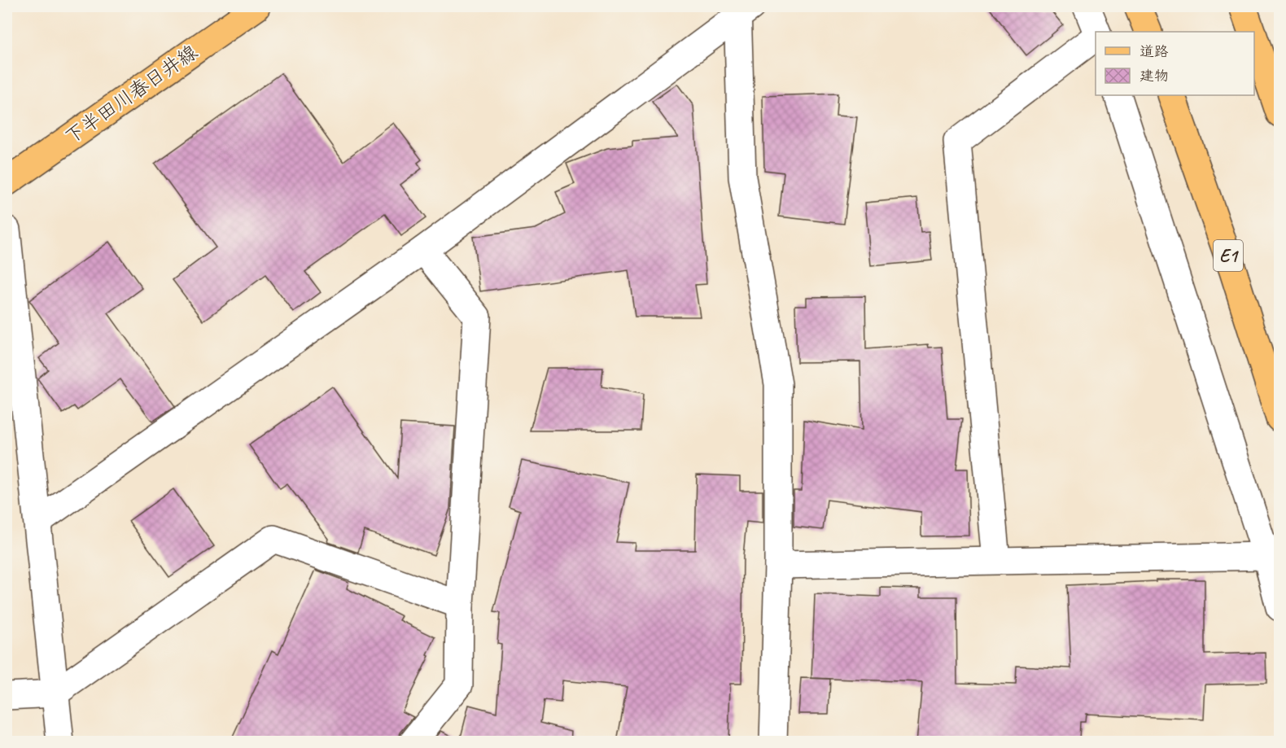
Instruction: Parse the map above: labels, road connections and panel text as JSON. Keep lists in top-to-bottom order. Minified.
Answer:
{"streets":{"main road":["下半田川春日井線","E1"]},"legend":["道路","建物"]}
